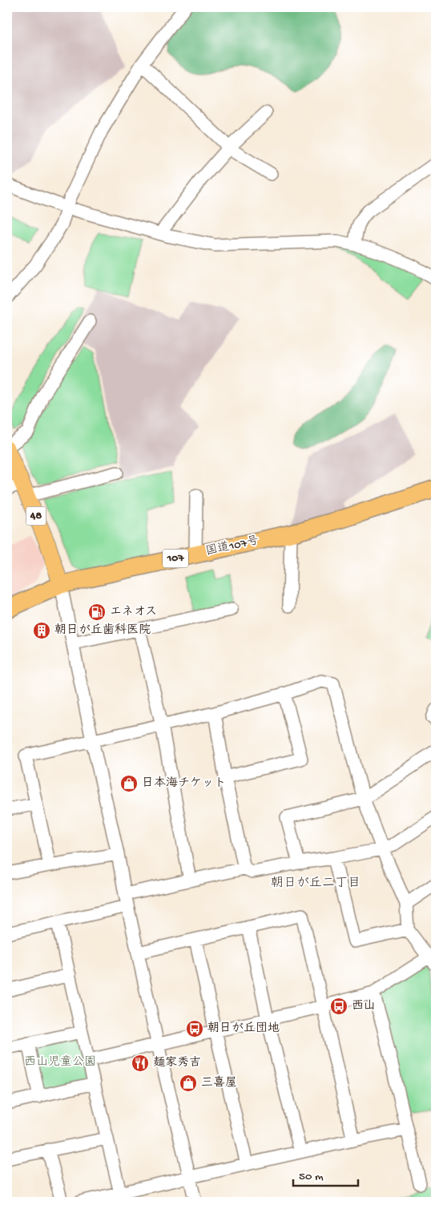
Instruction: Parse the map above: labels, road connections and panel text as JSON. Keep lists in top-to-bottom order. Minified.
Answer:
{"streets":{"highway":["国道107号","107"],"main road":["48"]},"crossings":[["48","国道107号"]],"districts":["朝日が丘二丁目"],"parks":["西山児童公園"],"places":{"fuel station":["エネオス"],"building":["朝日が丘歯科医院"],"shop":["日本海チケット","三喜屋"],"bus stop":["西山","朝日が丘団地"],"restaurant":["麺家秀吉"]},"scale_bar":"50 m"}
